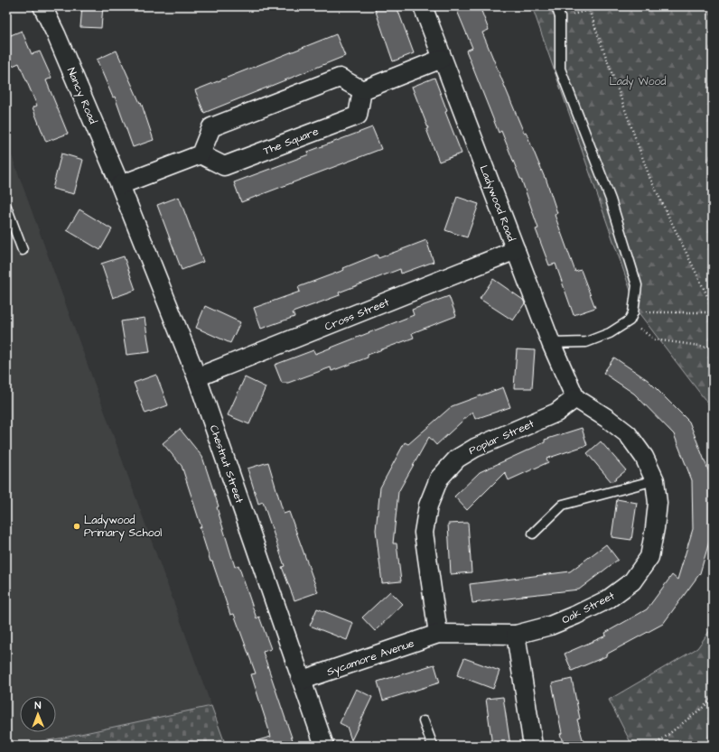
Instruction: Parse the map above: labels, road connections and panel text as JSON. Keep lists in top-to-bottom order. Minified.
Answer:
{"streets":{"street":["Nancy Road","The Square","Ladywood Road","Cross Street","Poplar Street","Chestnut Street","Oak Street","Sycamore Avenue"]},"crossings":[["Nancy Road","Chestnut Street"],["Ladywood Road","Cross Street"],["Ladywood Road","Poplar Street"],["Ladywood Road","Oak Street"],["Cross Street","Chestnut Street"],["Poplar Street","Oak Street"],["Poplar Street","Sycamore Avenue"],["Chestnut Street","Sycamore Avenue"],["Oak Street","Sycamore Avenue"]],"parks":["Lady Wood"],"places":["Ladywood Primary School"],"north":"top"}
